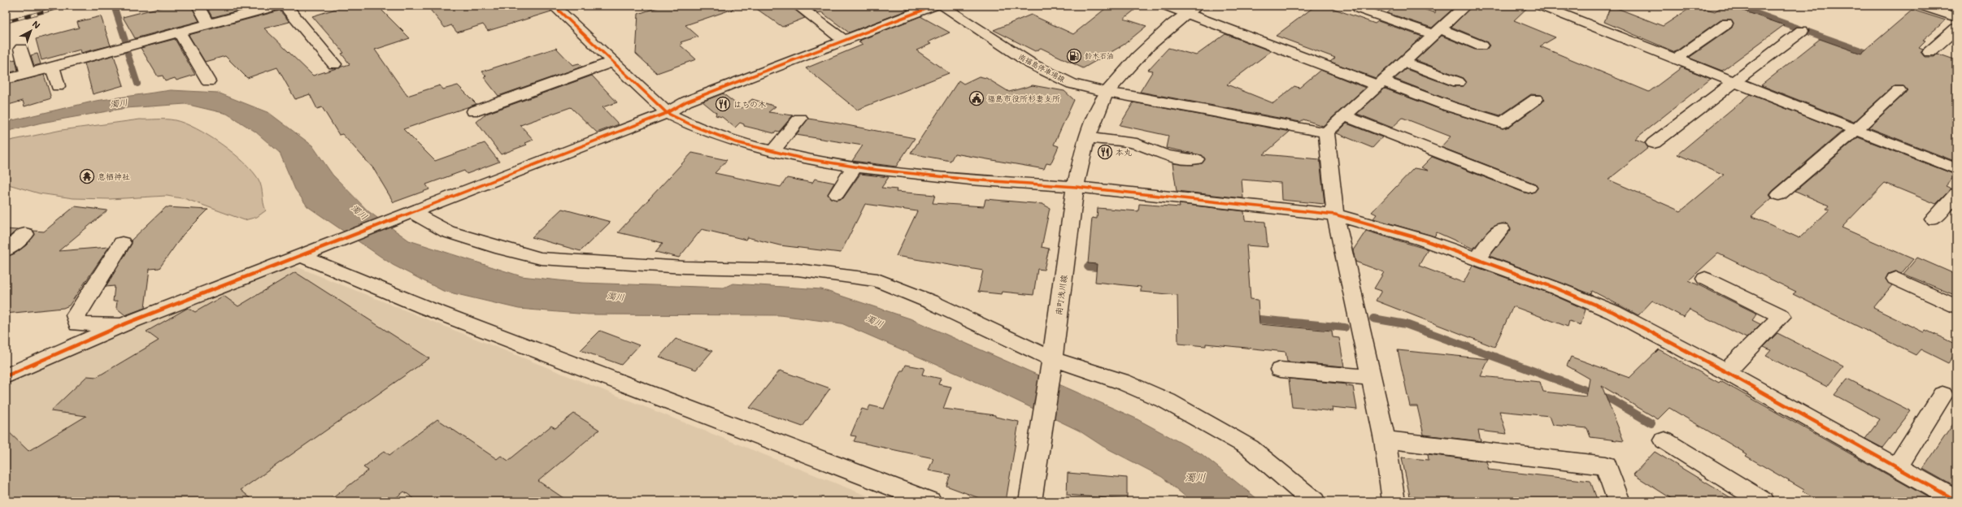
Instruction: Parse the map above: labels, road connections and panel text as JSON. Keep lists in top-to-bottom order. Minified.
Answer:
{"streets":{"street":["南福島停車場線","南町浅川線"]},"crossings":[["南福島停車場線","南町浅川線"]],"water":["濁川"],"places":{"fuel station":["鈴木石油"],"public building":["福島市役所杉妻支所"],"restaurant":["はちの木","本丸"],"temple":["息栖神社"]},"north":"top right"}
